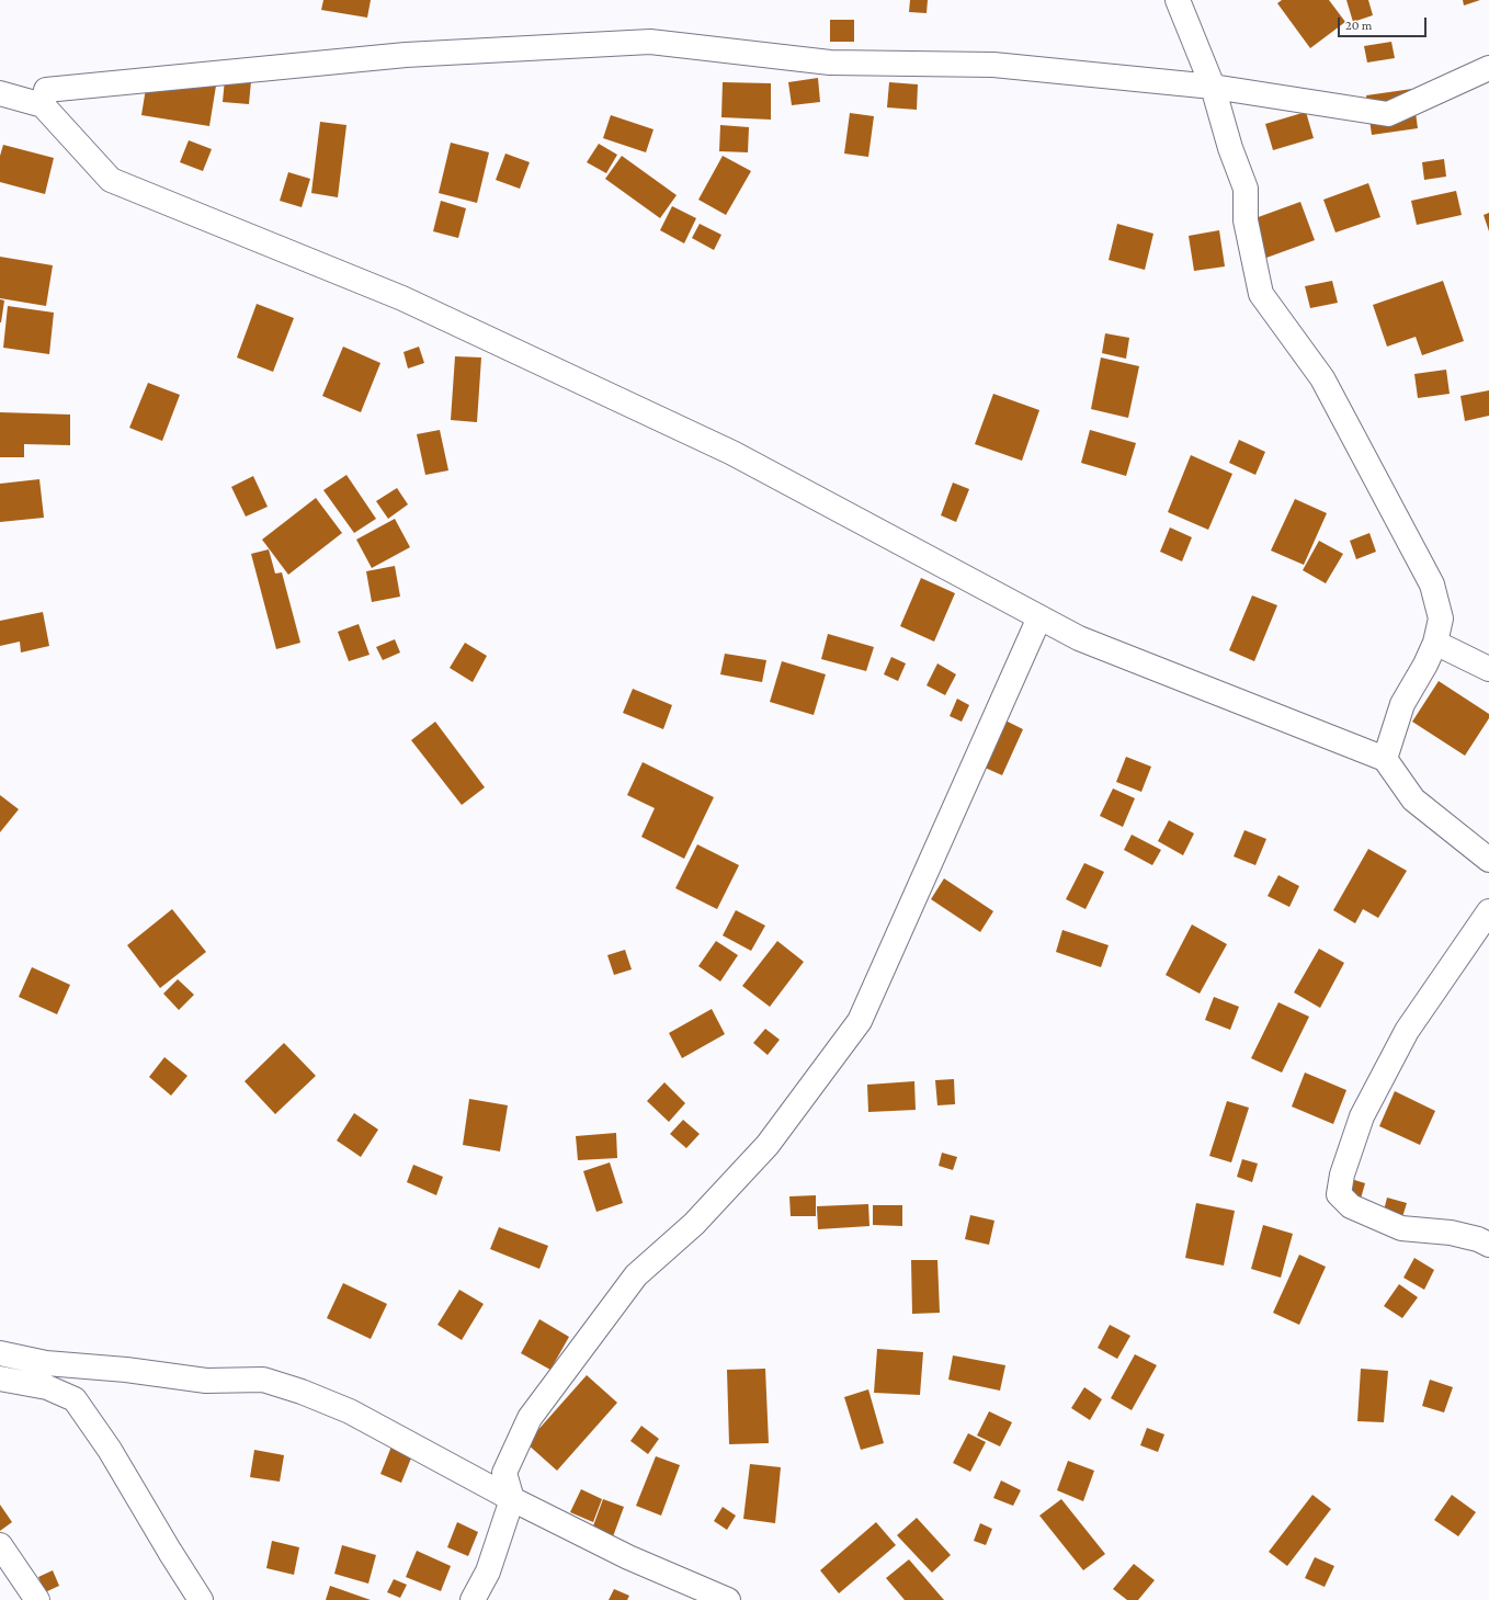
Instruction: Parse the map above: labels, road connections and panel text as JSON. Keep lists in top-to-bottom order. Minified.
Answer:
{"scale_bar":"20 m"}
